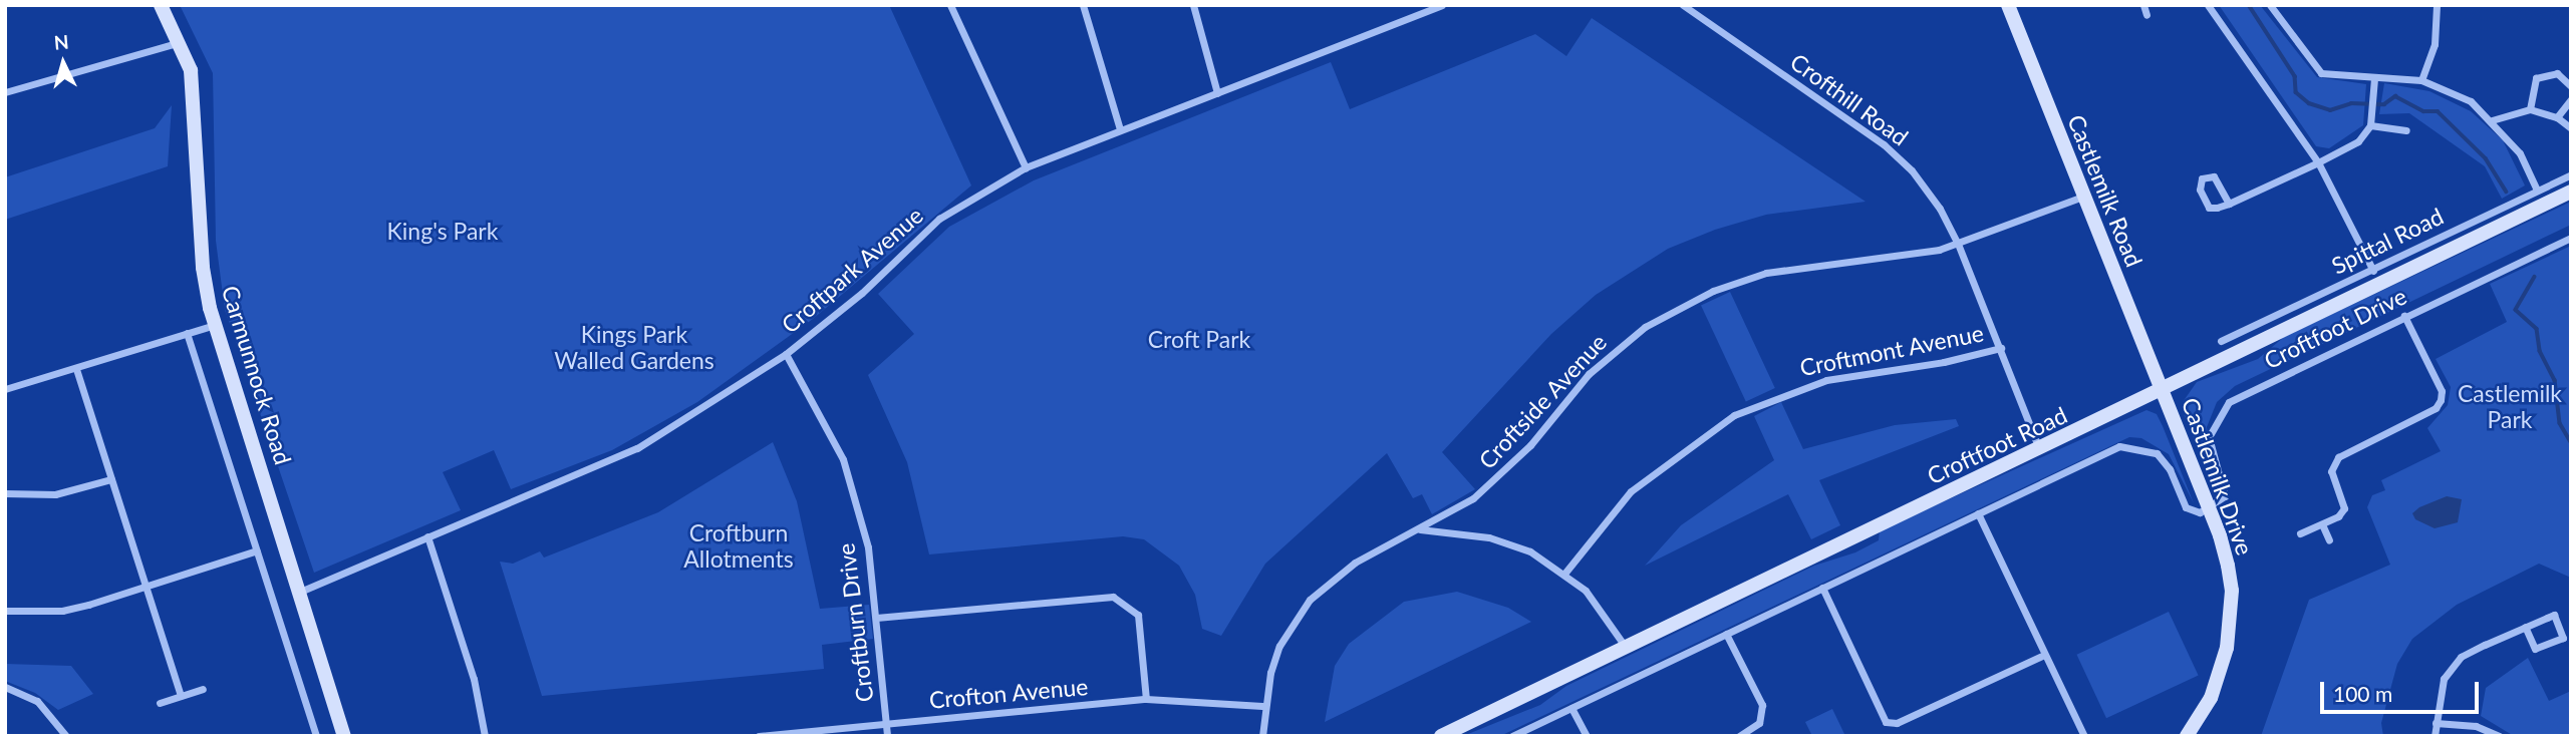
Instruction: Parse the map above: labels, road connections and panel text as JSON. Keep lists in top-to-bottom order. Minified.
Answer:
{"streets":{"street":["Crofthill Road","Castlemilk Road","Spittal Road","Croftpark Avenue","Croftfoot Drive","Croftmont Avenue","Carmunnock Road","Croftside Avenue","Croftfoot Road","Castlemilk Drive","Croftburn Drive","Crofton Avenue"]},"crossings":[["Crofthill Road","Croftmont Avenue"],["Crofthill Road","Croftside Avenue"],["Crofthill Road","Croftfoot Road"],["Castlemilk Road","Croftside Avenue"],["Castlemilk Road","Croftfoot Road"],["Castlemilk Road","Castlemilk Drive"],["Croftpark Avenue","Carmunnock Road"],["Croftpark Avenue","Croftburn Drive"],["Croftfoot Drive","Castlemilk Drive"],["Croftside Avenue","Crofton Avenue"],["Croftfoot Road","Castlemilk Drive"],["Croftburn Drive","Crofton Avenue"]],"parks":["King's Park","Kings Park Walled Gardens","Croft Park","Castlemilk Park","Croftburn Allotments"],"scale_bar":"100 m","north":"top"}
